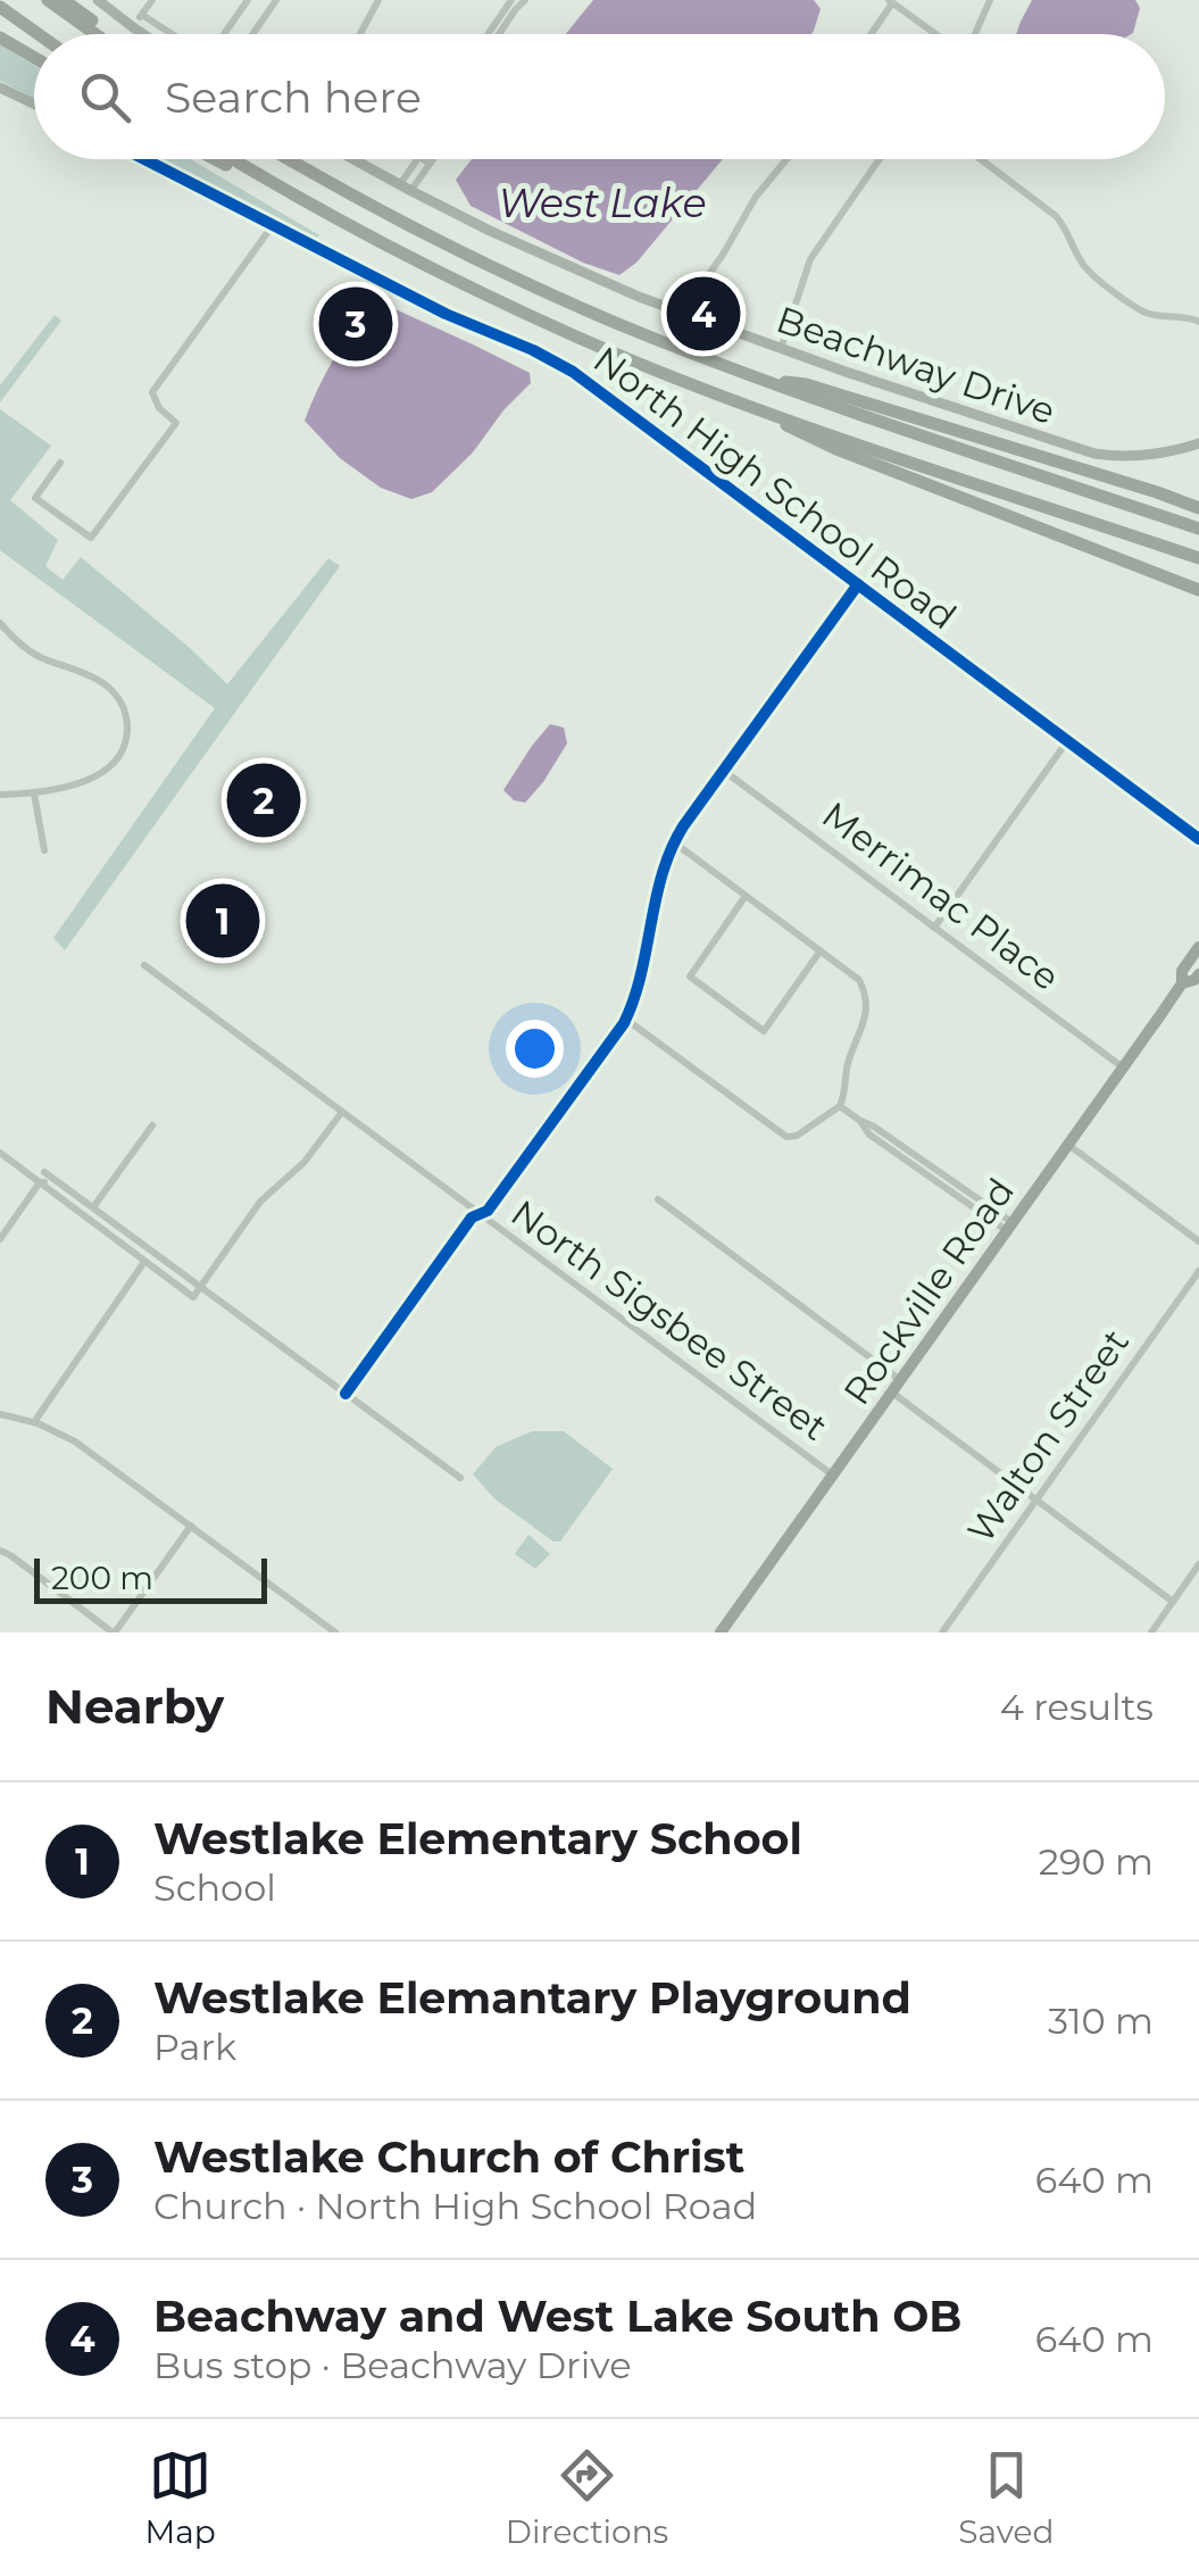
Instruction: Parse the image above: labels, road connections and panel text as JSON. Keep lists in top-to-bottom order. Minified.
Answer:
{"streets":{"main road":["Rockville Road"],"street":["Beachway Drive","North High School Road","Merrimac Place","North Sigsbee Street","Walton Street"]},"crossings":[["Merrimac Place","Rockville Road"],["Rockville Road","North Sigsbee Street"]],"water":["West Lake"],"scale_bar":"200 m","page":{"search":"Search here","pins":["4","3","2","1"],"scale":"200 m","heading":["Nearby","4 results"],"list":[{"mark":"1","name":"Westlake Elementary School","note":"School","value":"290 m"},{"mark":"2","name":"Westlake Elemantary Playground","note":"Park","value":"310 m"},{"mark":"3","name":"Westlake Church of Christ","note":"Church · North High School Road","value":"640 m"},{"mark":"4","name":"Beachway and West Lake South OB","note":"Bus stop · Beachway Drive","value":"640 m"}],"nav":["Map","Directions","Saved"]}}
